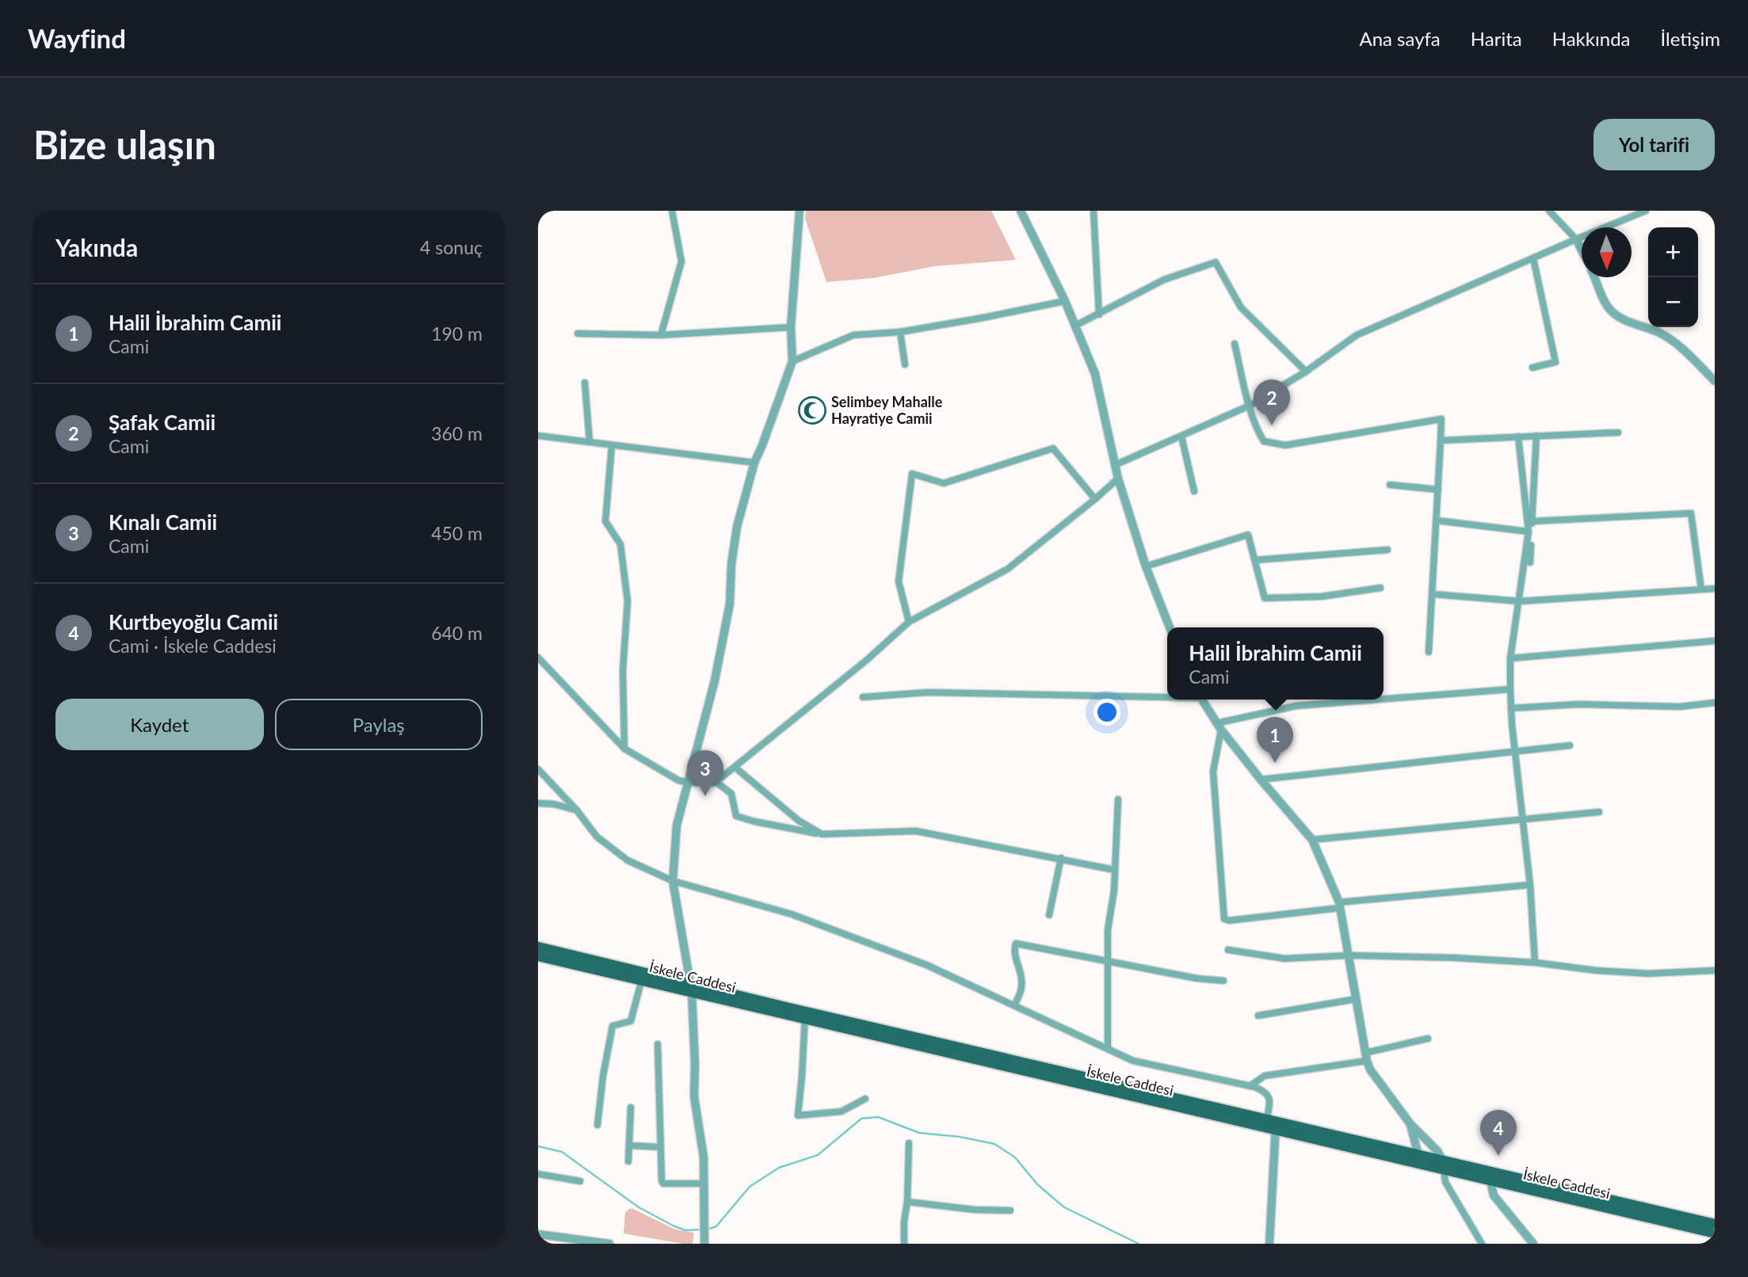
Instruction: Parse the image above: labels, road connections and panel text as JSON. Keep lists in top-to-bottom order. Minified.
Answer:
{"streets":{"main road":["İskele Caddesi"]},"places":{"mosque":["Selimbey Mahalle Hayratiye Camii"]},"north":"bottom","page":{"header":"Wayfind","nav":["Ana sayfa","Harita","Hakkında","İletişim"],"buttons":["Yol tarifi",["Kaydet","Paylaş"]],"title":"Bize ulaşın","heading":["Yakında","4 sonuç"],"map_buttons":["+","−"],"list":[{"mark":"1","name":"Halil İbrahim Camii","note":"Cami","value":"190 m"},{"mark":"2","name":"Şafak Camii","note":"Cami","value":"360 m"},{"mark":"3","name":"Kınalı Camii","note":"Cami","value":"450 m"},{"mark":"4","name":"Kurtbeyoğlu Camii","note":"Cami · İskele Caddesi","value":"640 m"}],"pins":["2","1","3","4"],"popup":["Halil İbrahim Camii","Cami"]}}
